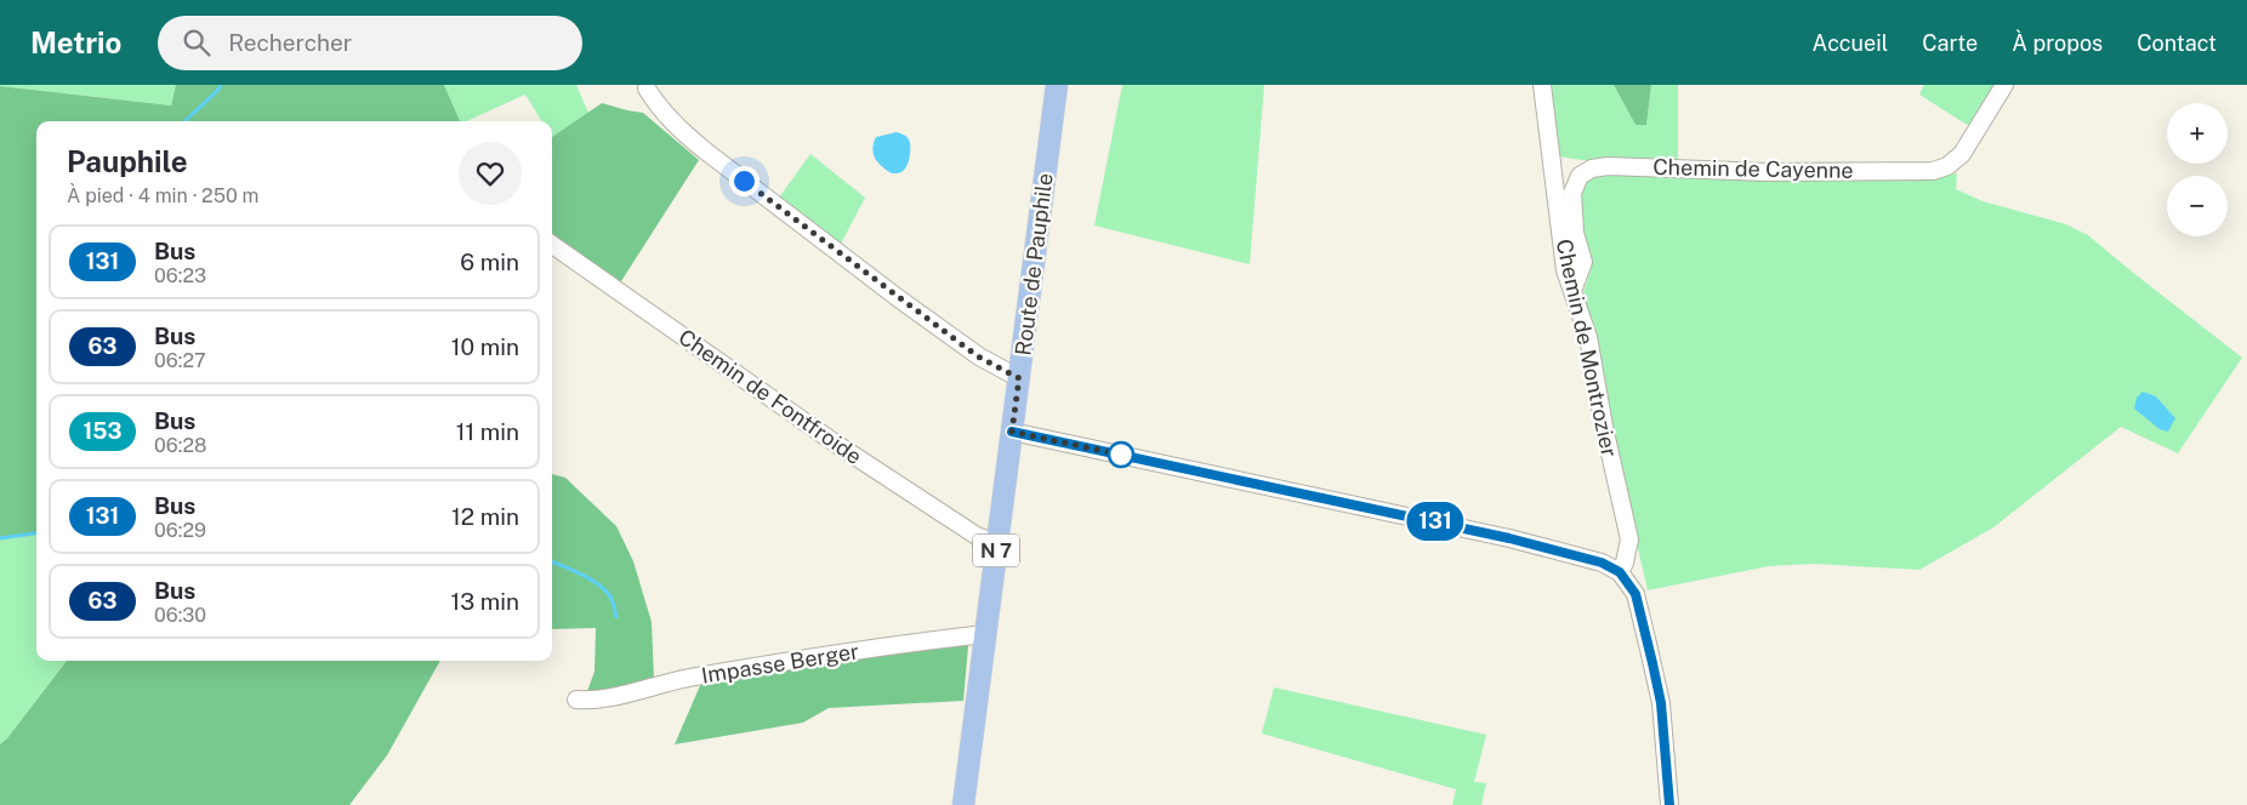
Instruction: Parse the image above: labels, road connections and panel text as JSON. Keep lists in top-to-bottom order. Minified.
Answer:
{"streets":{"main road":["Route de Pauphile","N 7"],"street":["Chemin de Cayenne","Chemin de Montrozier","Chemin de Fontfroide","Impasse Berger"]},"crossings":[["Chemin de Cayenne","Chemin de Montrozier"],["Route de Pauphile","Chemin de Fontfroide"],["Route de Pauphile","Impasse Berger"]],"lines":["bus line 131"],"page":{"header":"Metrio","search":"Rechercher","nav":["Accueil","Carte","À propos","Contact"],"on_map":"131","map_buttons":["+","−"],"heading":["Pauphile","À pied · 4 min · 250 m"],"list":[{"mark":"131","name":"Bus","note":"06:23","value":"6 min"},{"mark":"63","name":"Bus","note":"06:27","value":"10 min"},{"mark":"153","name":"Bus","note":"06:28","value":"11 min"},{"mark":"131","name":"Bus","note":"06:29","value":"12 min"},{"mark":"63","name":"Bus","note":"06:30","value":"13 min"}]}}
